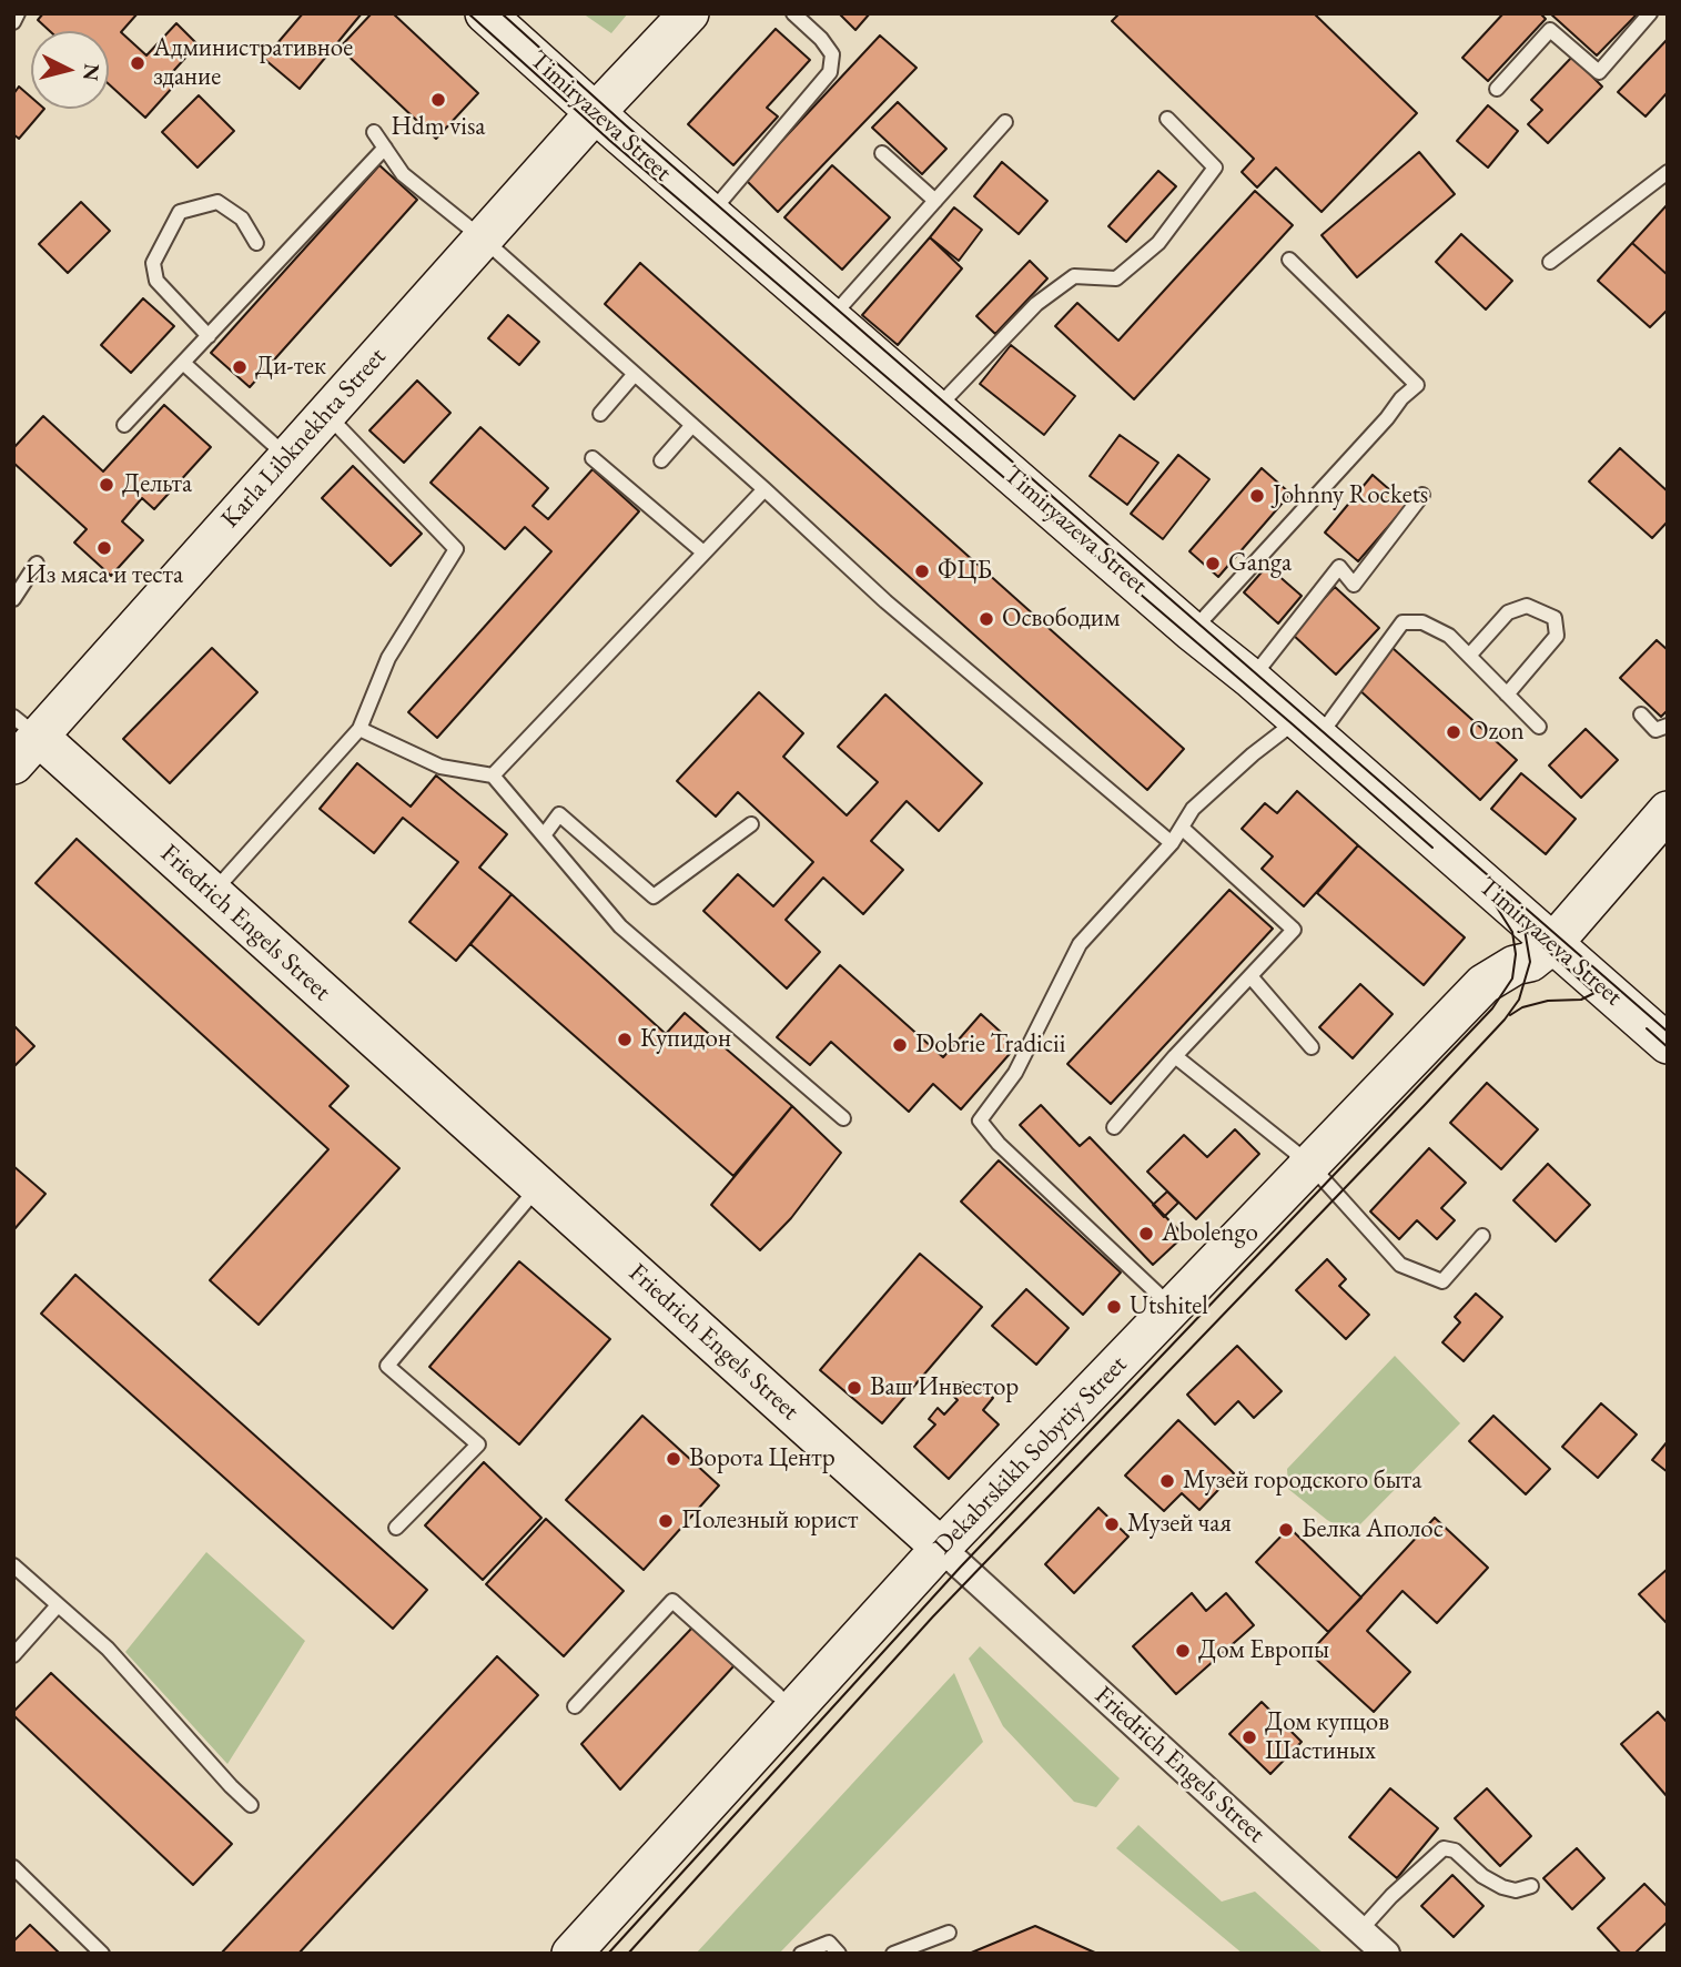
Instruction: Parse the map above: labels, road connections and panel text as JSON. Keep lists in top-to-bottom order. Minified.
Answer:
{"streets":{"street":["Timiryazeva Street","Karla Libknekhta Street","Friedrich Engels Street","Dekabrskikh Sobytiy Street"]},"crossings":[["Timiryazeva Street","Karla Libknekhta Street"],["Timiryazeva Street","Dekabrskikh Sobytiy Street"],["Karla Libknekhta Street","Friedrich Engels Street"],["Friedrich Engels Street","Dekabrskikh Sobytiy Street"]],"places":["Административное здание","Hdm visa","Ди-тек","Дельта","Johnny Rockets","Из мяса и теста","Ganga","ФЦБ","Освободим","Ozon","Купидон","Dobrie Tradicii","Abolengo","Utshitel","Ваш Инвестор","Ворота Центр","Музей городского быта","Полезный юрист","Музей чая","Белка Аполос","Дом Европы","Дом купцов Шастиных"],"north":"right"}
